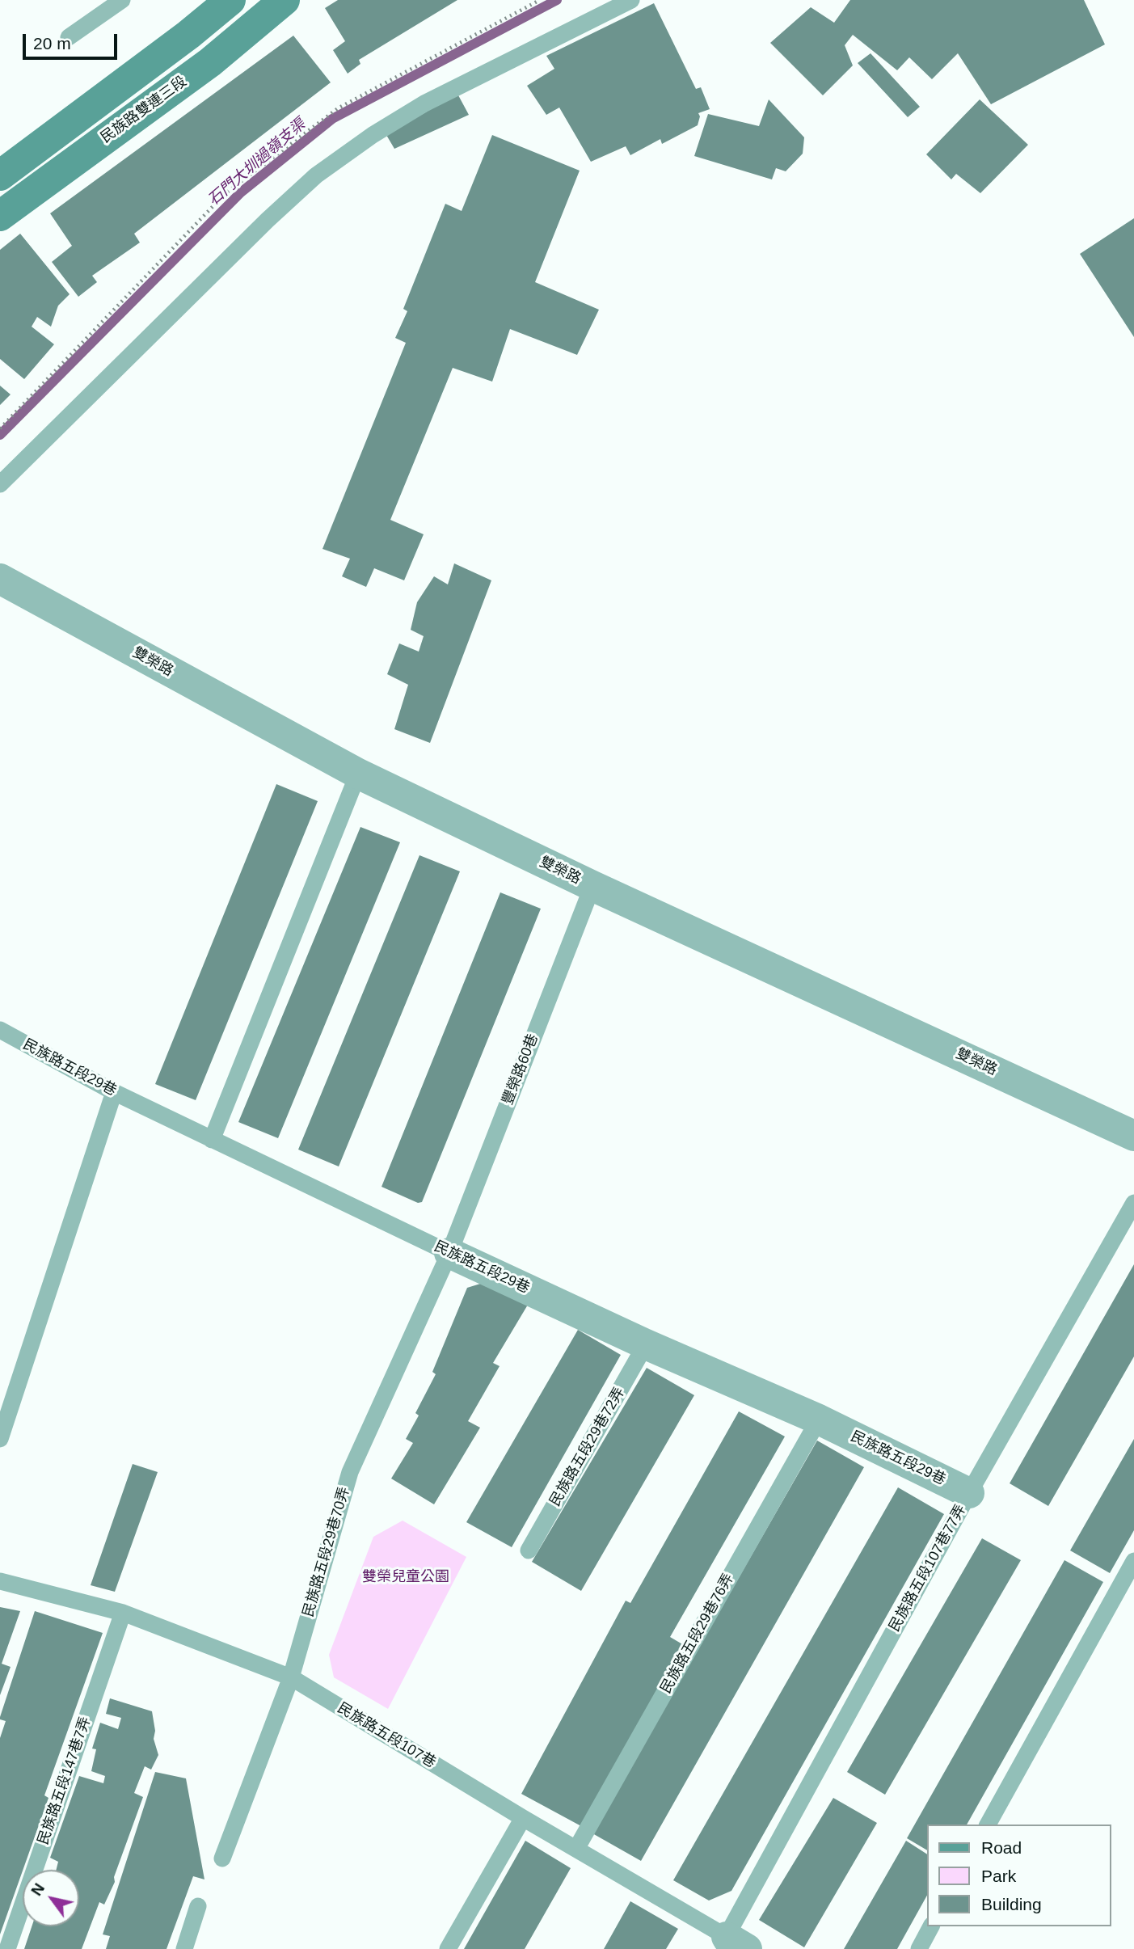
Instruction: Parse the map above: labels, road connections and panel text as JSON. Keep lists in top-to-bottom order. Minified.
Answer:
{"streets":{"main road":["民族路雙連三段"],"street":["雙榮路","民族路五段29巷"],"lane":["豐榮路60巷","民族路五段29巷72弄","民族路五段29巷70弄","民族路五段107巷77弄","民族路五段29巷76弄","民族路五段107巷","民族路五段147巷7弄"]},"crossings":[["雙榮路","豐榮路60巷"],["民族路五段29巷","豐榮路60巷"],["民族路五段29巷","民族路五段29巷72弄"],["民族路五段29巷","民族路五段29巷70弄"],["民族路五段29巷","民族路五段107巷77弄"],["民族路五段29巷","民族路五段29巷76弄"],["豐榮路60巷","民族路五段29巷70弄"],["民族路五段29巷70弄","民族路五段107巷"],["民族路五段107巷77弄","民族路五段107巷"],["民族路五段29巷76弄","民族路五段107巷"],["民族路五段107巷","民族路五段147巷7弄"]],"water":["石門大圳過嶺支渠"],"parks":["雙榮兒童公園"],"legend":["Road","Park","Building"],"scale_bar":"20 m","north":"top left"}
